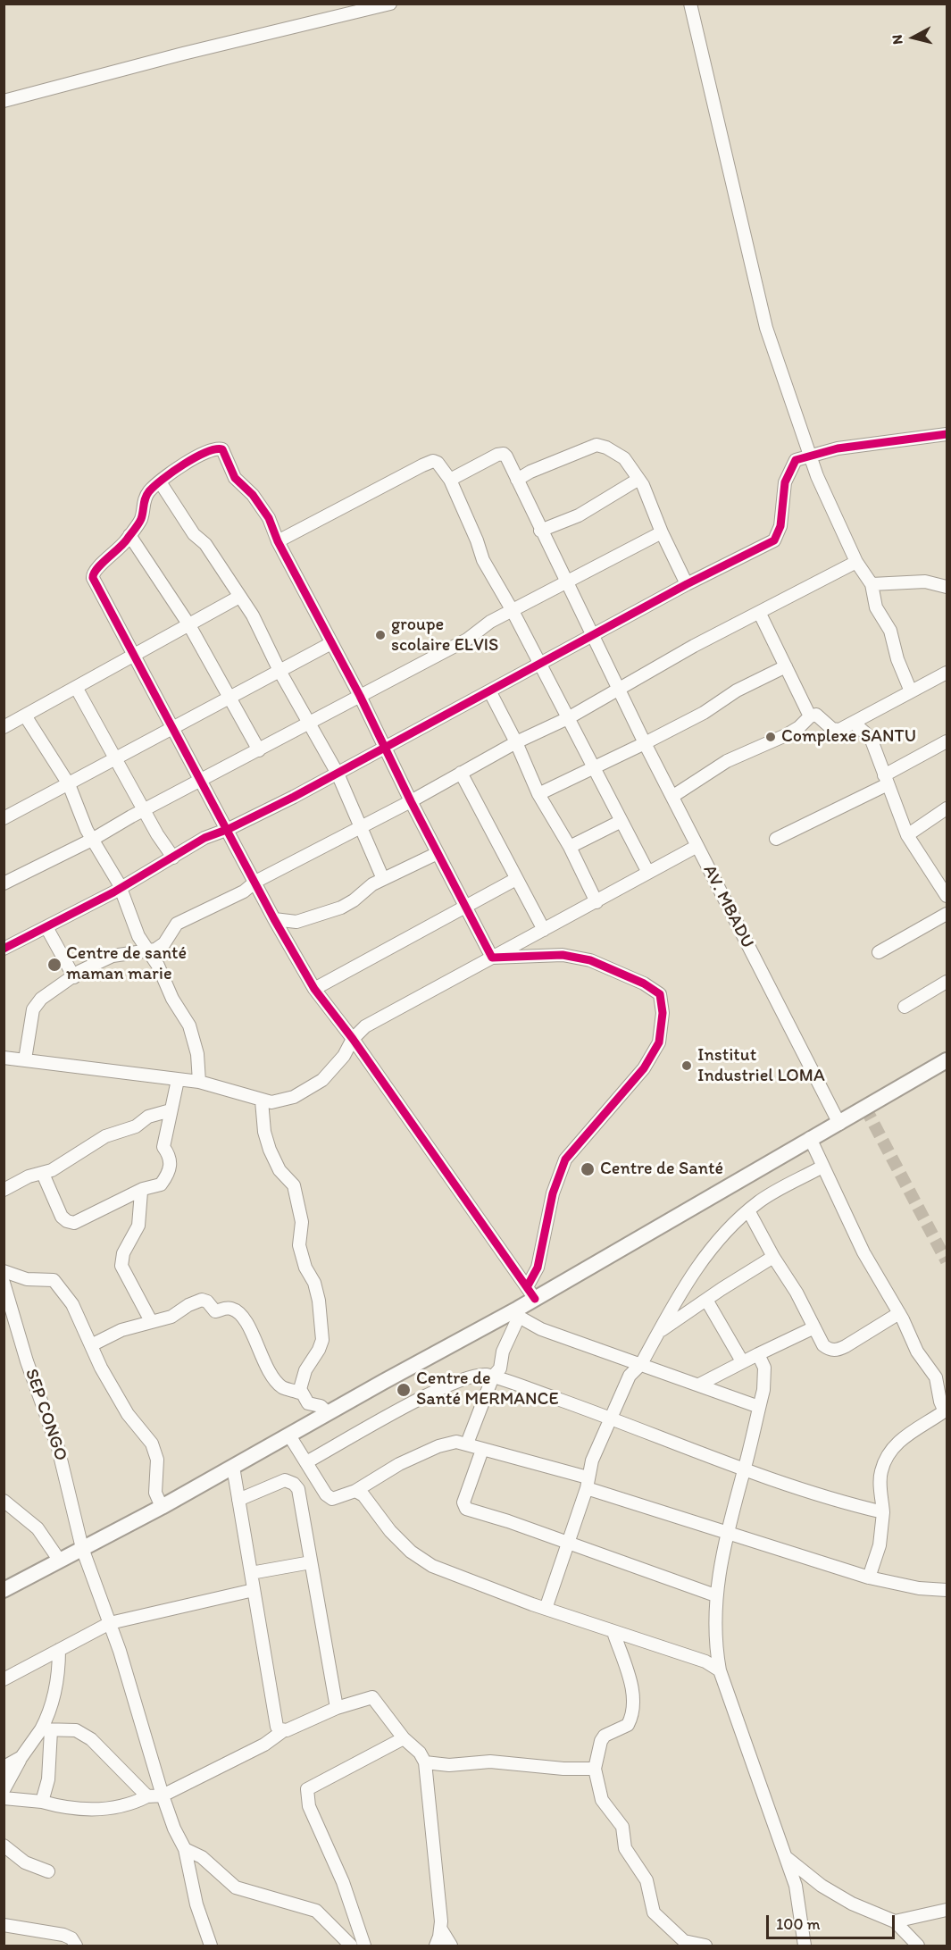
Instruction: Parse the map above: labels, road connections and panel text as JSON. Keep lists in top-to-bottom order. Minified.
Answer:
{"streets":{"street":["AV. MBADU","SEP CONGO"]},"places":["groupe scolaire ELVIS","Complexe SANTU","Centre de santé maman marie","Institut Industriel LOMA","Centre de Santé","Centre de Santé MERMANCE"],"scale_bar":"100 m","north":"left"}
